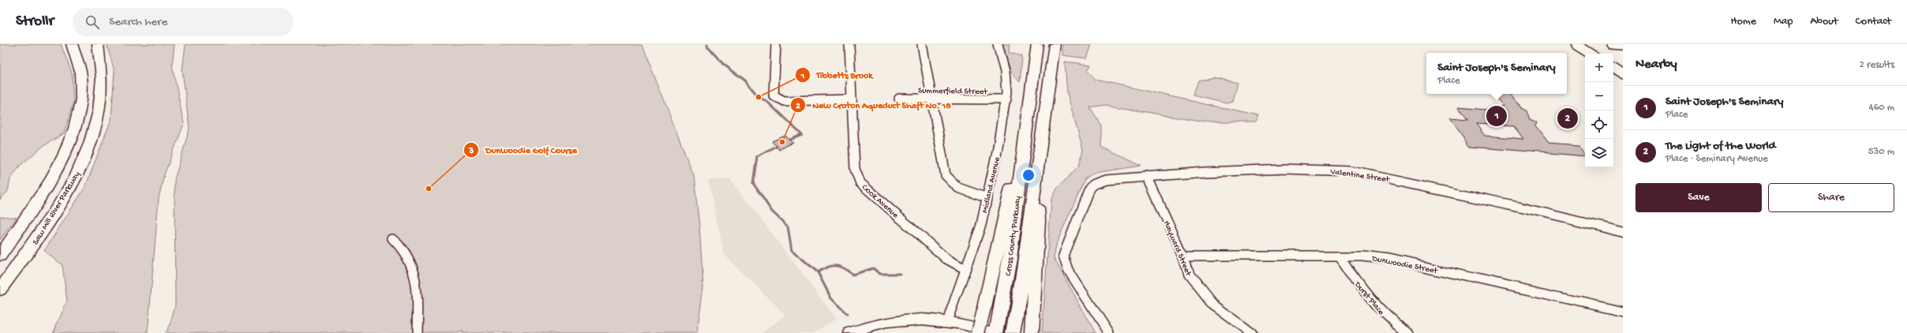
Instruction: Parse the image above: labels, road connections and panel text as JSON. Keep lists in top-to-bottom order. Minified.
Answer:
{"streets":{"highway":["Saw Mill River Parkway","Cross County Parkway"],"street":["Summerfield Street","Valentine Street","Midland Avenue","Cook Avenue","Hayward Street","Dunwoodie Street","Durst Place"]},"crossings":[["Summerfield Street","Midland Avenue"],["Valentine Street","Hayward Street"],["Midland Avenue","Cook Avenue"],["Hayward Street","Dunwoodie Street"],["Dunwoodie Street","Durst Place"]],"places":["Tibbetts Brook","New Croton Aqueduct Shaft No. 18","Dunwoodie Golf Course"],"page":{"header":"Strollr","search":"Search here","nav":["Home","Map","About","Contact"],"heading":["Nearby","2 results"],"popup":["Saint Joseph's Seminary","Place"],"map_buttons":["+","−"],"list":[{"mark":"1","name":"Saint Joseph's Seminary","note":"Place","value":"460 m"},{"mark":"2","name":"The Light of the World","note":"Place · Seminary Avenue","value":"530 m"}],"pins":["1","2"],"buttons":["Save","Share"]}}
